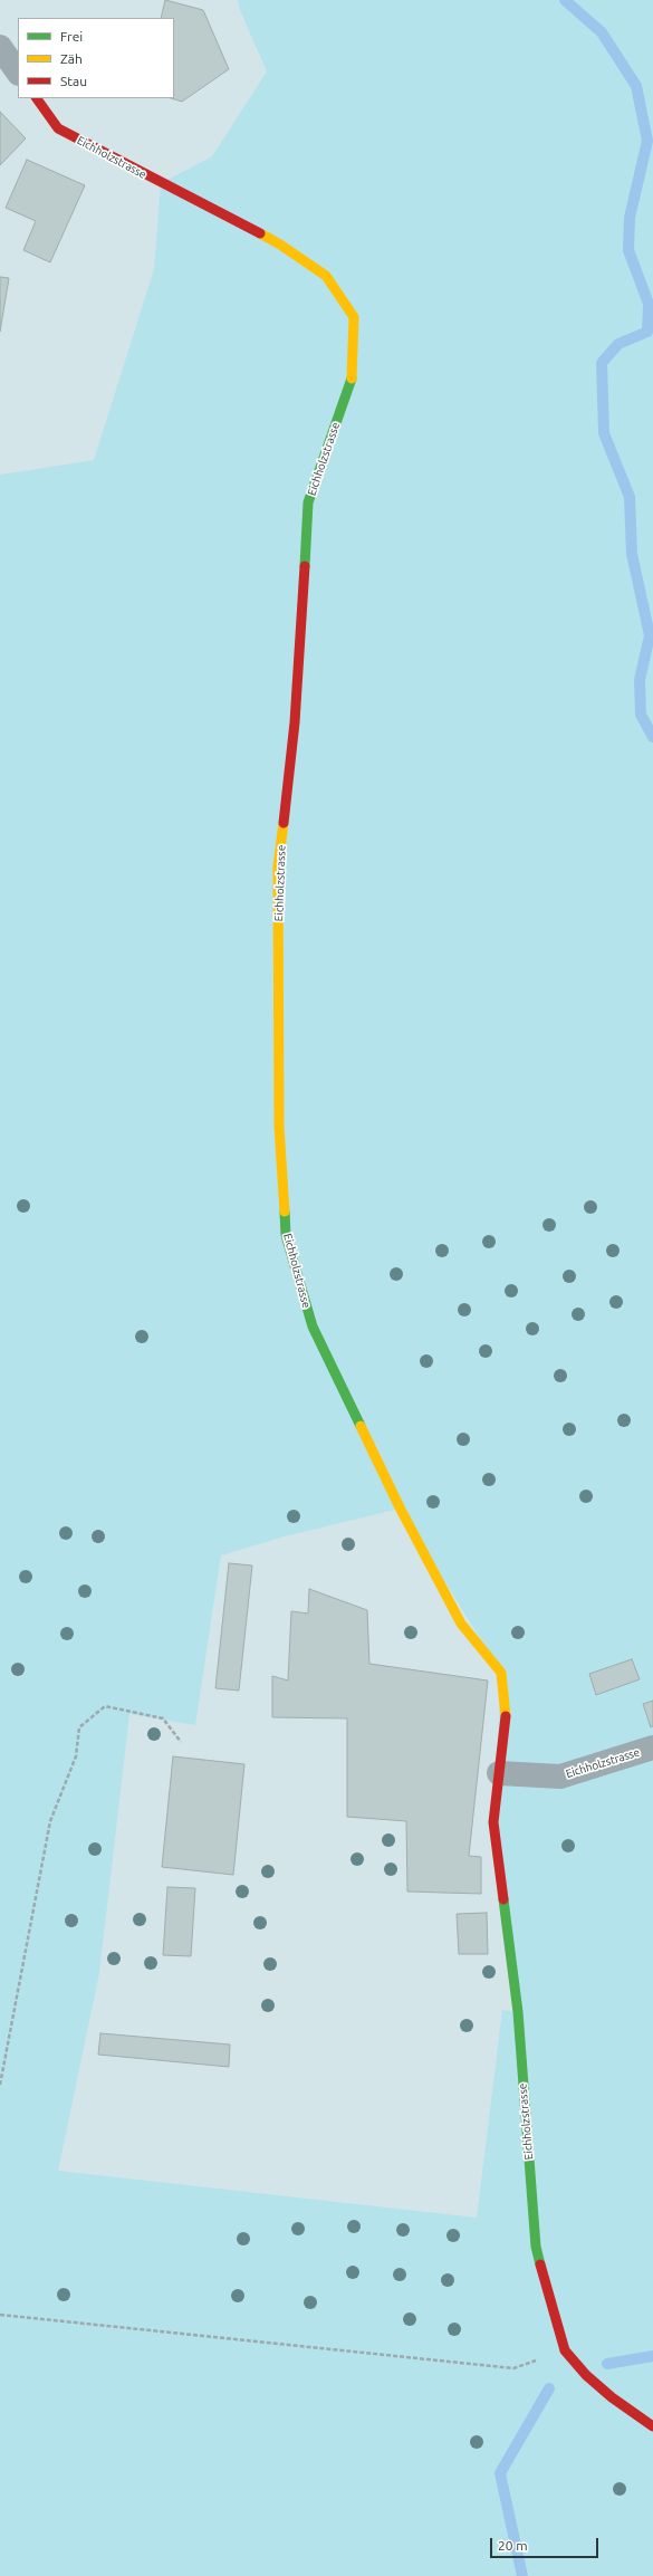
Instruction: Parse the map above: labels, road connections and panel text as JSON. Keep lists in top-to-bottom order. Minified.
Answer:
{"streets":{"street":["Eichholzstrasse"]},"legend":["Frei","Zäh","Stau"],"scale_bar":"20 m"}
